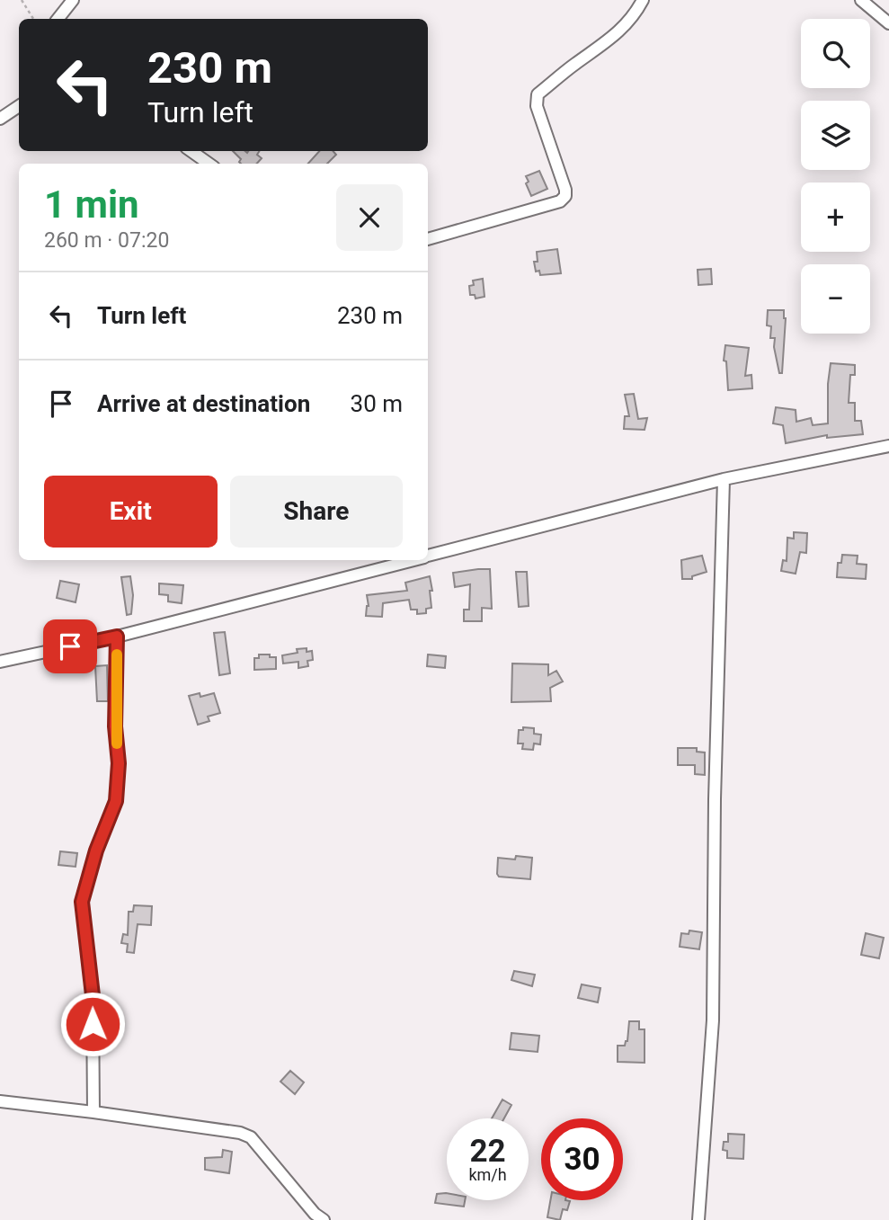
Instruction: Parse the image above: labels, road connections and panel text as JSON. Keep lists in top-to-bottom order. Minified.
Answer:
{"page":{"map_buttons":["+","−"],"turn":["230 m","Turn left"],"heading":["1 min","260 m · 07:20"],"list":[{"name":"Turn left","value":"230 m"},{"name":"Arrive at destination","value":"30 m"}],"buttons":["Exit","Share"],"speed":"22 km/h","limit":"30"}}
